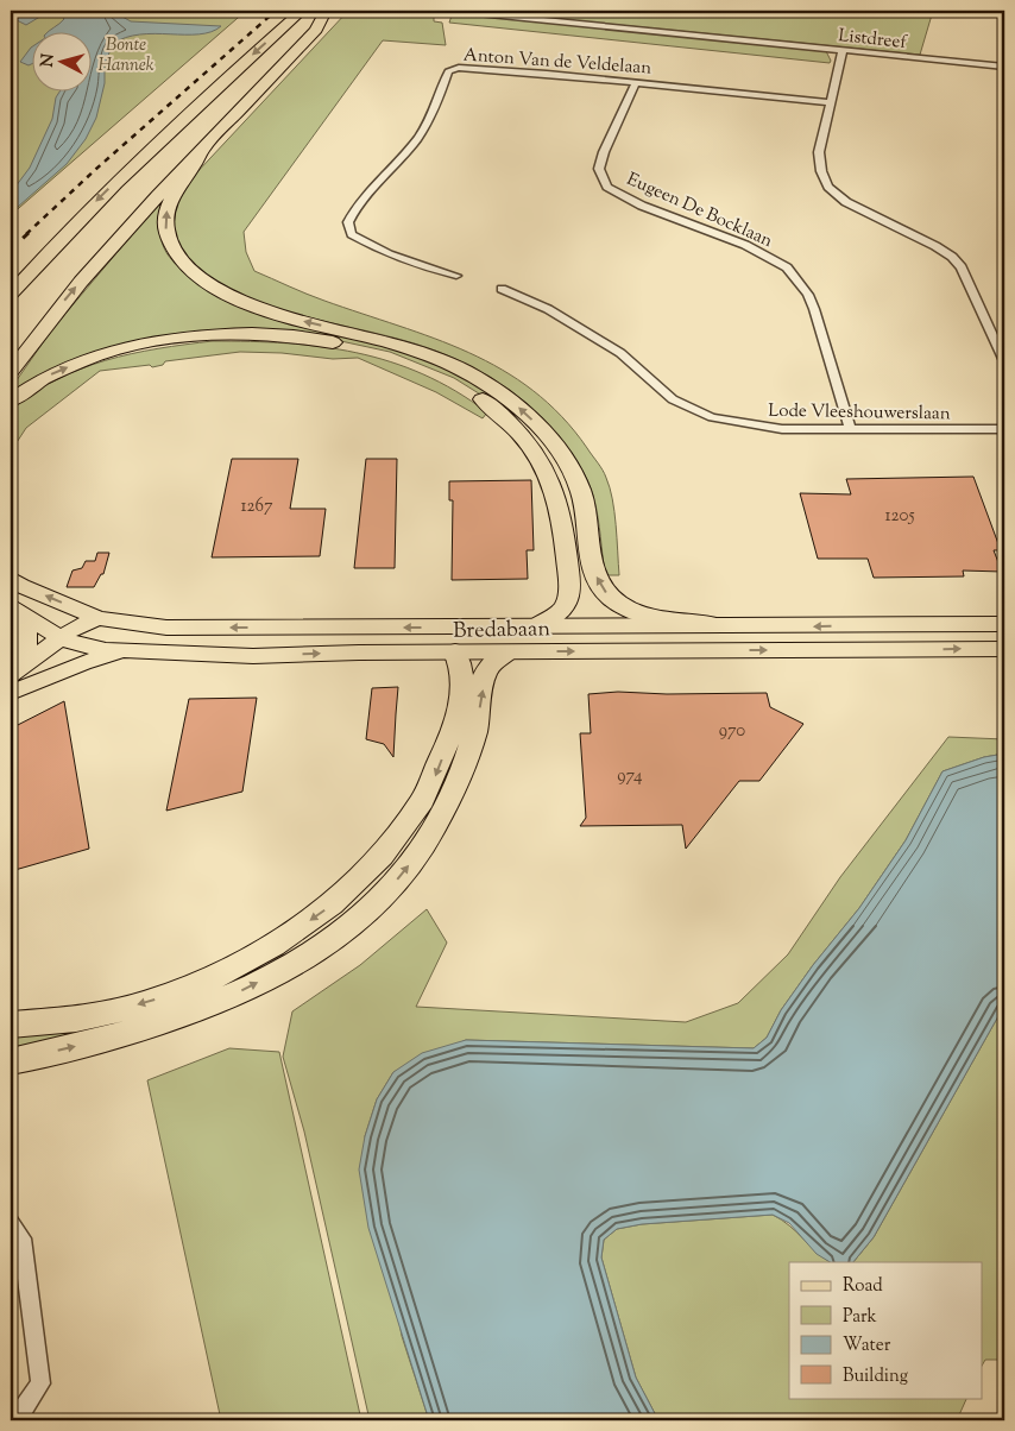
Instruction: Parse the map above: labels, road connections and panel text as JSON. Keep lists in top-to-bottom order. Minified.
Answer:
{"streets":{"main road":["Bredabaan"],"street":["Listdreef","Anton Van de Veldelaan","Eugeen De Bocklaan","Lode Vleeshouwerslaan"]},"crossings":[["Anton Van de Veldelaan","Eugeen De Bocklaan"],["Eugeen De Bocklaan","Lode Vleeshouwerslaan"]],"parks":["Bonte Hannek"],"house_numbers":["1267","1205","970","974"],"legend":["Road","Park","Water","Building"],"north":"left"}
